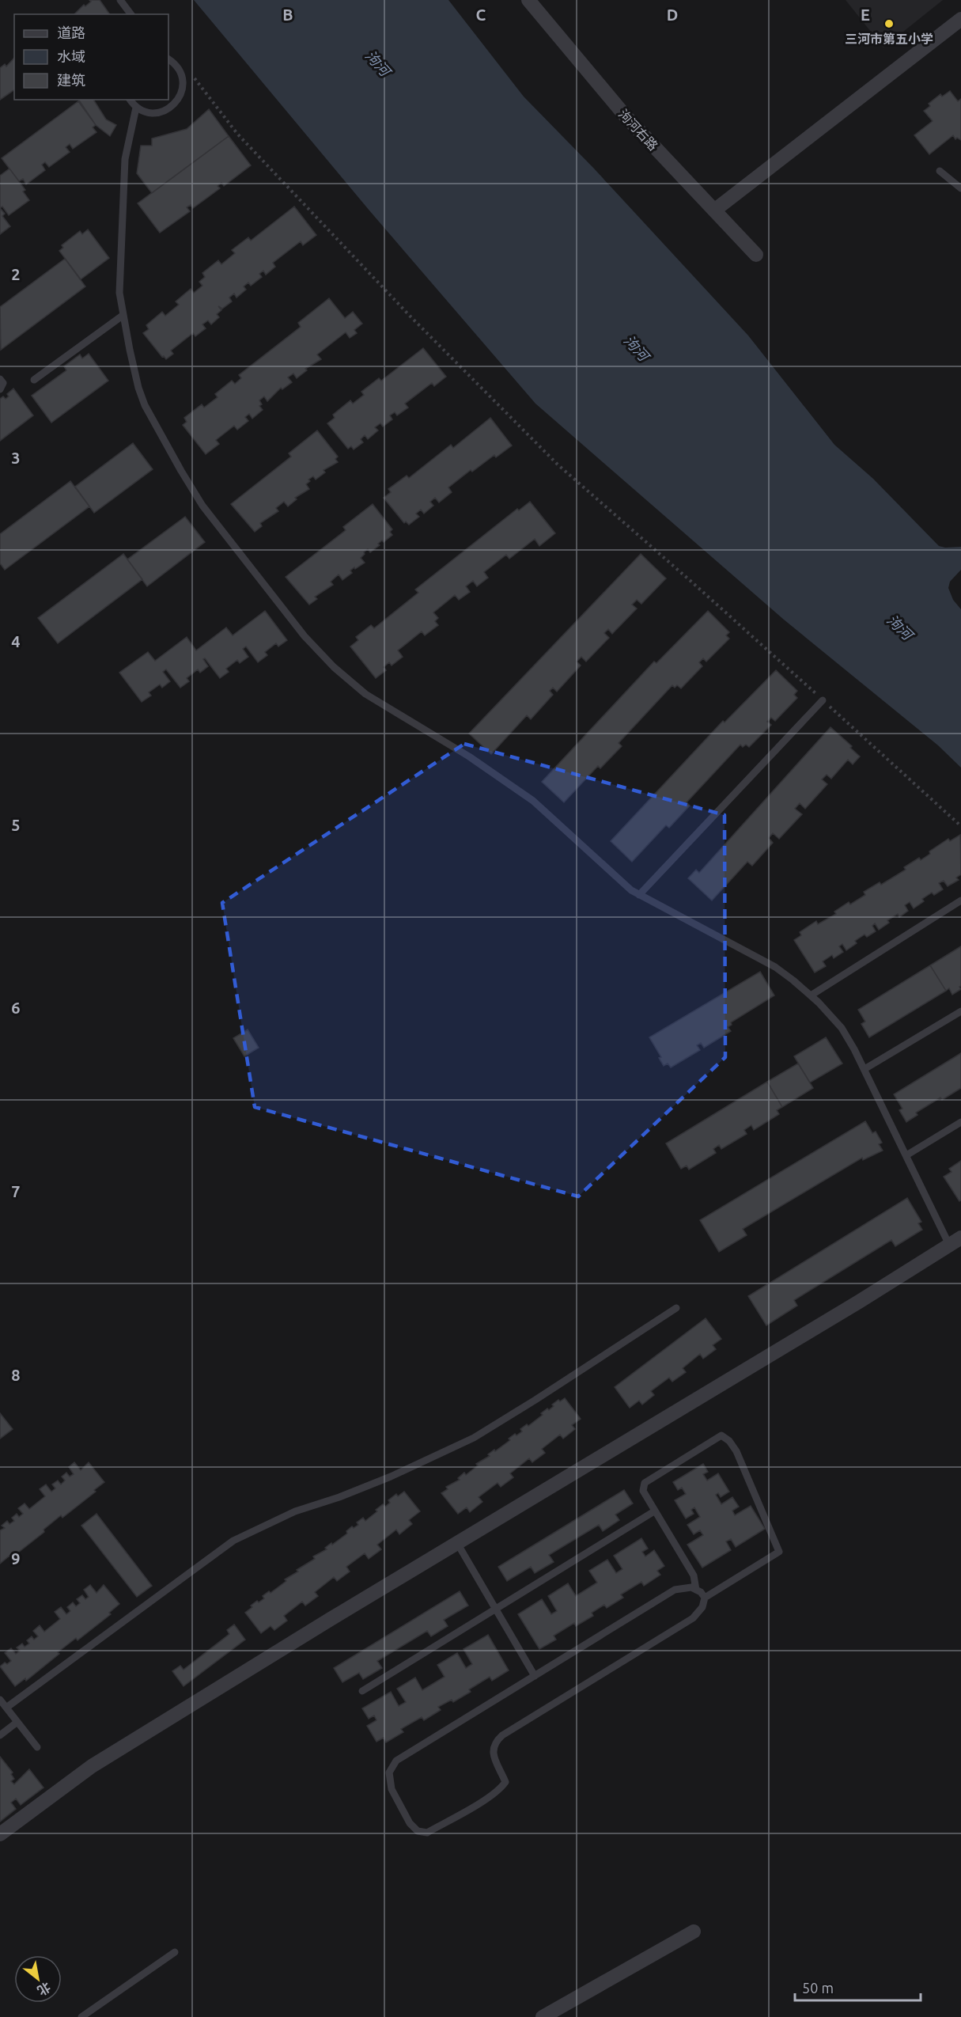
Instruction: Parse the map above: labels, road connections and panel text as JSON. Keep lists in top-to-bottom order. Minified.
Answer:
{"streets":{"street":["泃河右路"]},"water":["泃河"],"places":["三河市第五小学"],"legend":["道路","水域","建筑"],"scale_bar":"50 m","north":"bottom right","grid":{"columns":["B","C","D","E"],"rows":["2","3","4","5","6","7","8","9"]}}
